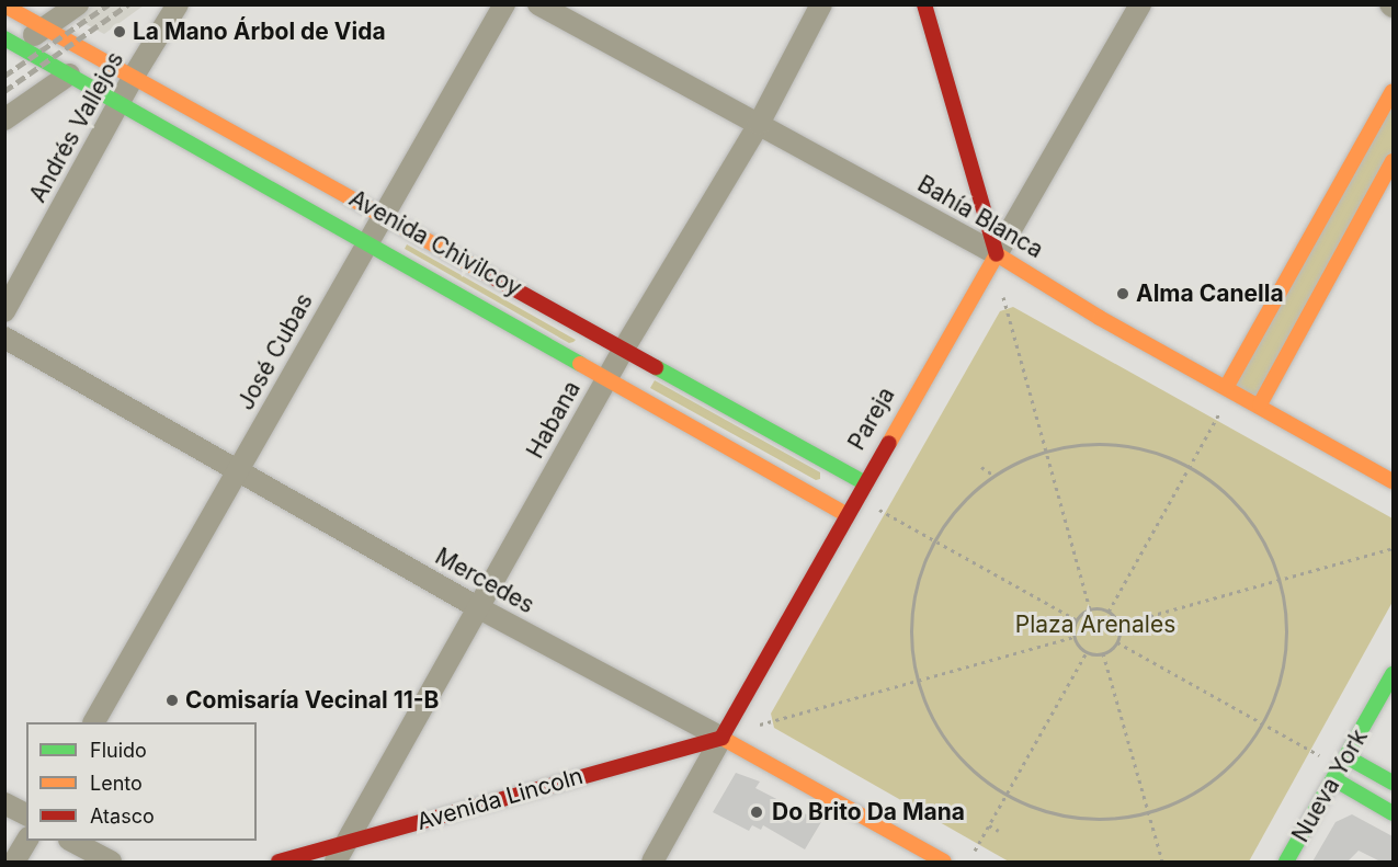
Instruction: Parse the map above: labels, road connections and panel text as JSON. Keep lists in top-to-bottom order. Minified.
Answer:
{"streets":{"street":["Andrés Vallejos","Bahía Blanca","Avenida Chivilcoy","José Cubas","Pareja","Habana","Mercedes","Nueva York","Avenida Lincoln"]},"crossings":[["Andrés Vallejos","Avenida Chivilcoy"],["Bahía Blanca","Pareja"],["Bahía Blanca","Habana"],["Avenida Chivilcoy","José Cubas"],["Avenida Chivilcoy","Pareja"],["Avenida Chivilcoy","Habana"],["José Cubas","Mercedes"],["Pareja","Mercedes"],["Pareja","Avenida Lincoln"],["Habana","Mercedes"],["Habana","Avenida Lincoln"],["Mercedes","Avenida Lincoln"]],"parks":["Plaza Arenales"],"places":["La Mano Árbol de Vida","Alma Canella","Comisaría Vecinal 11-B","Do Brito Da Mana"],"legend":["Fluido","Lento","Atasco"]}
